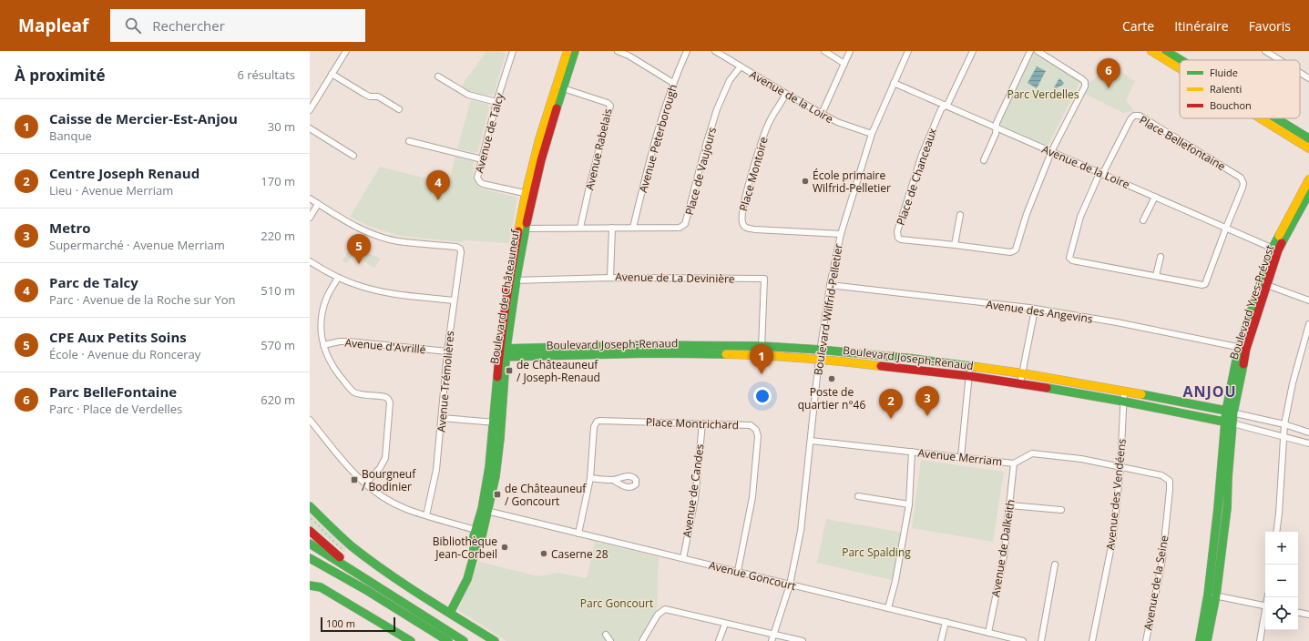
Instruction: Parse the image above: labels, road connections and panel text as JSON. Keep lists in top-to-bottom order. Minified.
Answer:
{"streets":{"main road":["Boulevard de Châteauneuf","Boulevard Yves-Prévost","Boulevard Joseph-Renaud"],"street":["Avenue de la Loire","Avenue de Talcy","Avenue Peterborough","Place Bellefontaine","Avenue Rabelais","Place de Vaujours","Place Montoire","Place de Chanceaux","Avenue de La Devinière","Boulevard Wilfrid-Pelletier","Avenue des Angevins","Avenue d'Avrillé","Avenue Trémolières","Place Montrichard","Avenue Merriam","Avenue de Candes","Avenue des Vendéens","Avenue de Dalkeith","Avenue Goncourt","Avenue de la Seine"]},"crossings":[["Avenue de la Loire","Place Bellefontaine"],["Avenue de la Loire","Place de Vaujours"],["Avenue de la Loire","Place Montoire"],["Avenue de la Loire","Place de Chanceaux"],["Avenue de la Loire","Boulevard Yves-Prévost"],["Avenue de la Loire","Boulevard Wilfrid-Pelletier"],["Avenue de Talcy","Boulevard de Châteauneuf"],["Avenue Peterborough","Place de Vaujours"],["Avenue Rabelais","Place de Vaujours"],["Avenue Rabelais","Boulevard de Châteauneuf"],["Place de Vaujours","Boulevard de Châteauneuf"],["Place Montoire","Boulevard Wilfrid-Pelletier"],["Avenue de La Devinière","Boulevard de Châteauneuf"],["Avenue de La Devinière","Boulevard Joseph-Renaud"],["Boulevard de Châteauneuf","Boulevard Joseph-Renaud"],["Boulevard de Châteauneuf","Avenue Goncourt"],["Boulevard Yves-Prévost","Avenue des Angevins"],["Boulevard Yves-Prévost","Boulevard Joseph-Renaud"],["Boulevard Wilfrid-Pelletier","Avenue des Angevins"],["Boulevard Wilfrid-Pelletier","Boulevard Joseph-Renaud"],["Boulevard Wilfrid-Pelletier","Avenue Merriam"],["Boulevard Wilfrid-Pelletier","Avenue Goncourt"],["Boulevard Joseph-Renaud","Avenue des Vendéens"],["Avenue d'Avrillé","Avenue Trémolières"],["Place Montrichard","Avenue de Candes"],["Place Montrichard","Avenue Goncourt"],["Avenue Merriam","Avenue des Vendéens"],["Avenue Merriam","Avenue de Dalkeith"],["Avenue Merriam","Avenue de la Seine"],["Avenue de Candes","Avenue Goncourt"],["Avenue de Dalkeith","Avenue Goncourt"]],"districts":["ANJOU"],"parks":["Parc Verdelles","Parc Spalding","Parc Goncourt"],"places":{"other":["École primaire Wilfrid-Pelletier","Poste de quartier n°46","Bibliothèque Jean-Corbeil","Caserne 28"],"transit":["de Châteauneuf / Joseph-Renaud","Bourgneuf / Bodinier","de Châteauneuf / Goncourt"]},"legend":["Fluide","Ralenti","Bouchon"],"scale_bar":"100 m","page":{"header":"Mapleaf","search":"Rechercher","nav":["Carte","Itinéraire","Favoris"],"heading":["À proximité","6 résultats"],"pins":["6","4","5","1","3","2"],"list":[{"mark":"1","name":"Caisse de Mercier-Est-Anjou","note":"Banque","value":"30 m"},{"mark":"2","name":"Centre Joseph Renaud","note":"Lieu · Avenue Merriam","value":"170 m"},{"mark":"3","name":"Metro","note":"Supermarché · Avenue Merriam","value":"220 m"},{"mark":"4","name":"Parc de Talcy","note":"Parc · Avenue de la Roche sur Yon","value":"510 m"},{"mark":"5","name":"CPE Aux Petits Soins","note":"École · Avenue du Ronceray","value":"570 m"},{"mark":"6","name":"Parc BelleFontaine","note":"Parc · Place de Verdelles","value":"620 m"}],"map_buttons":["+","−"],"scale":"100 m"}}
